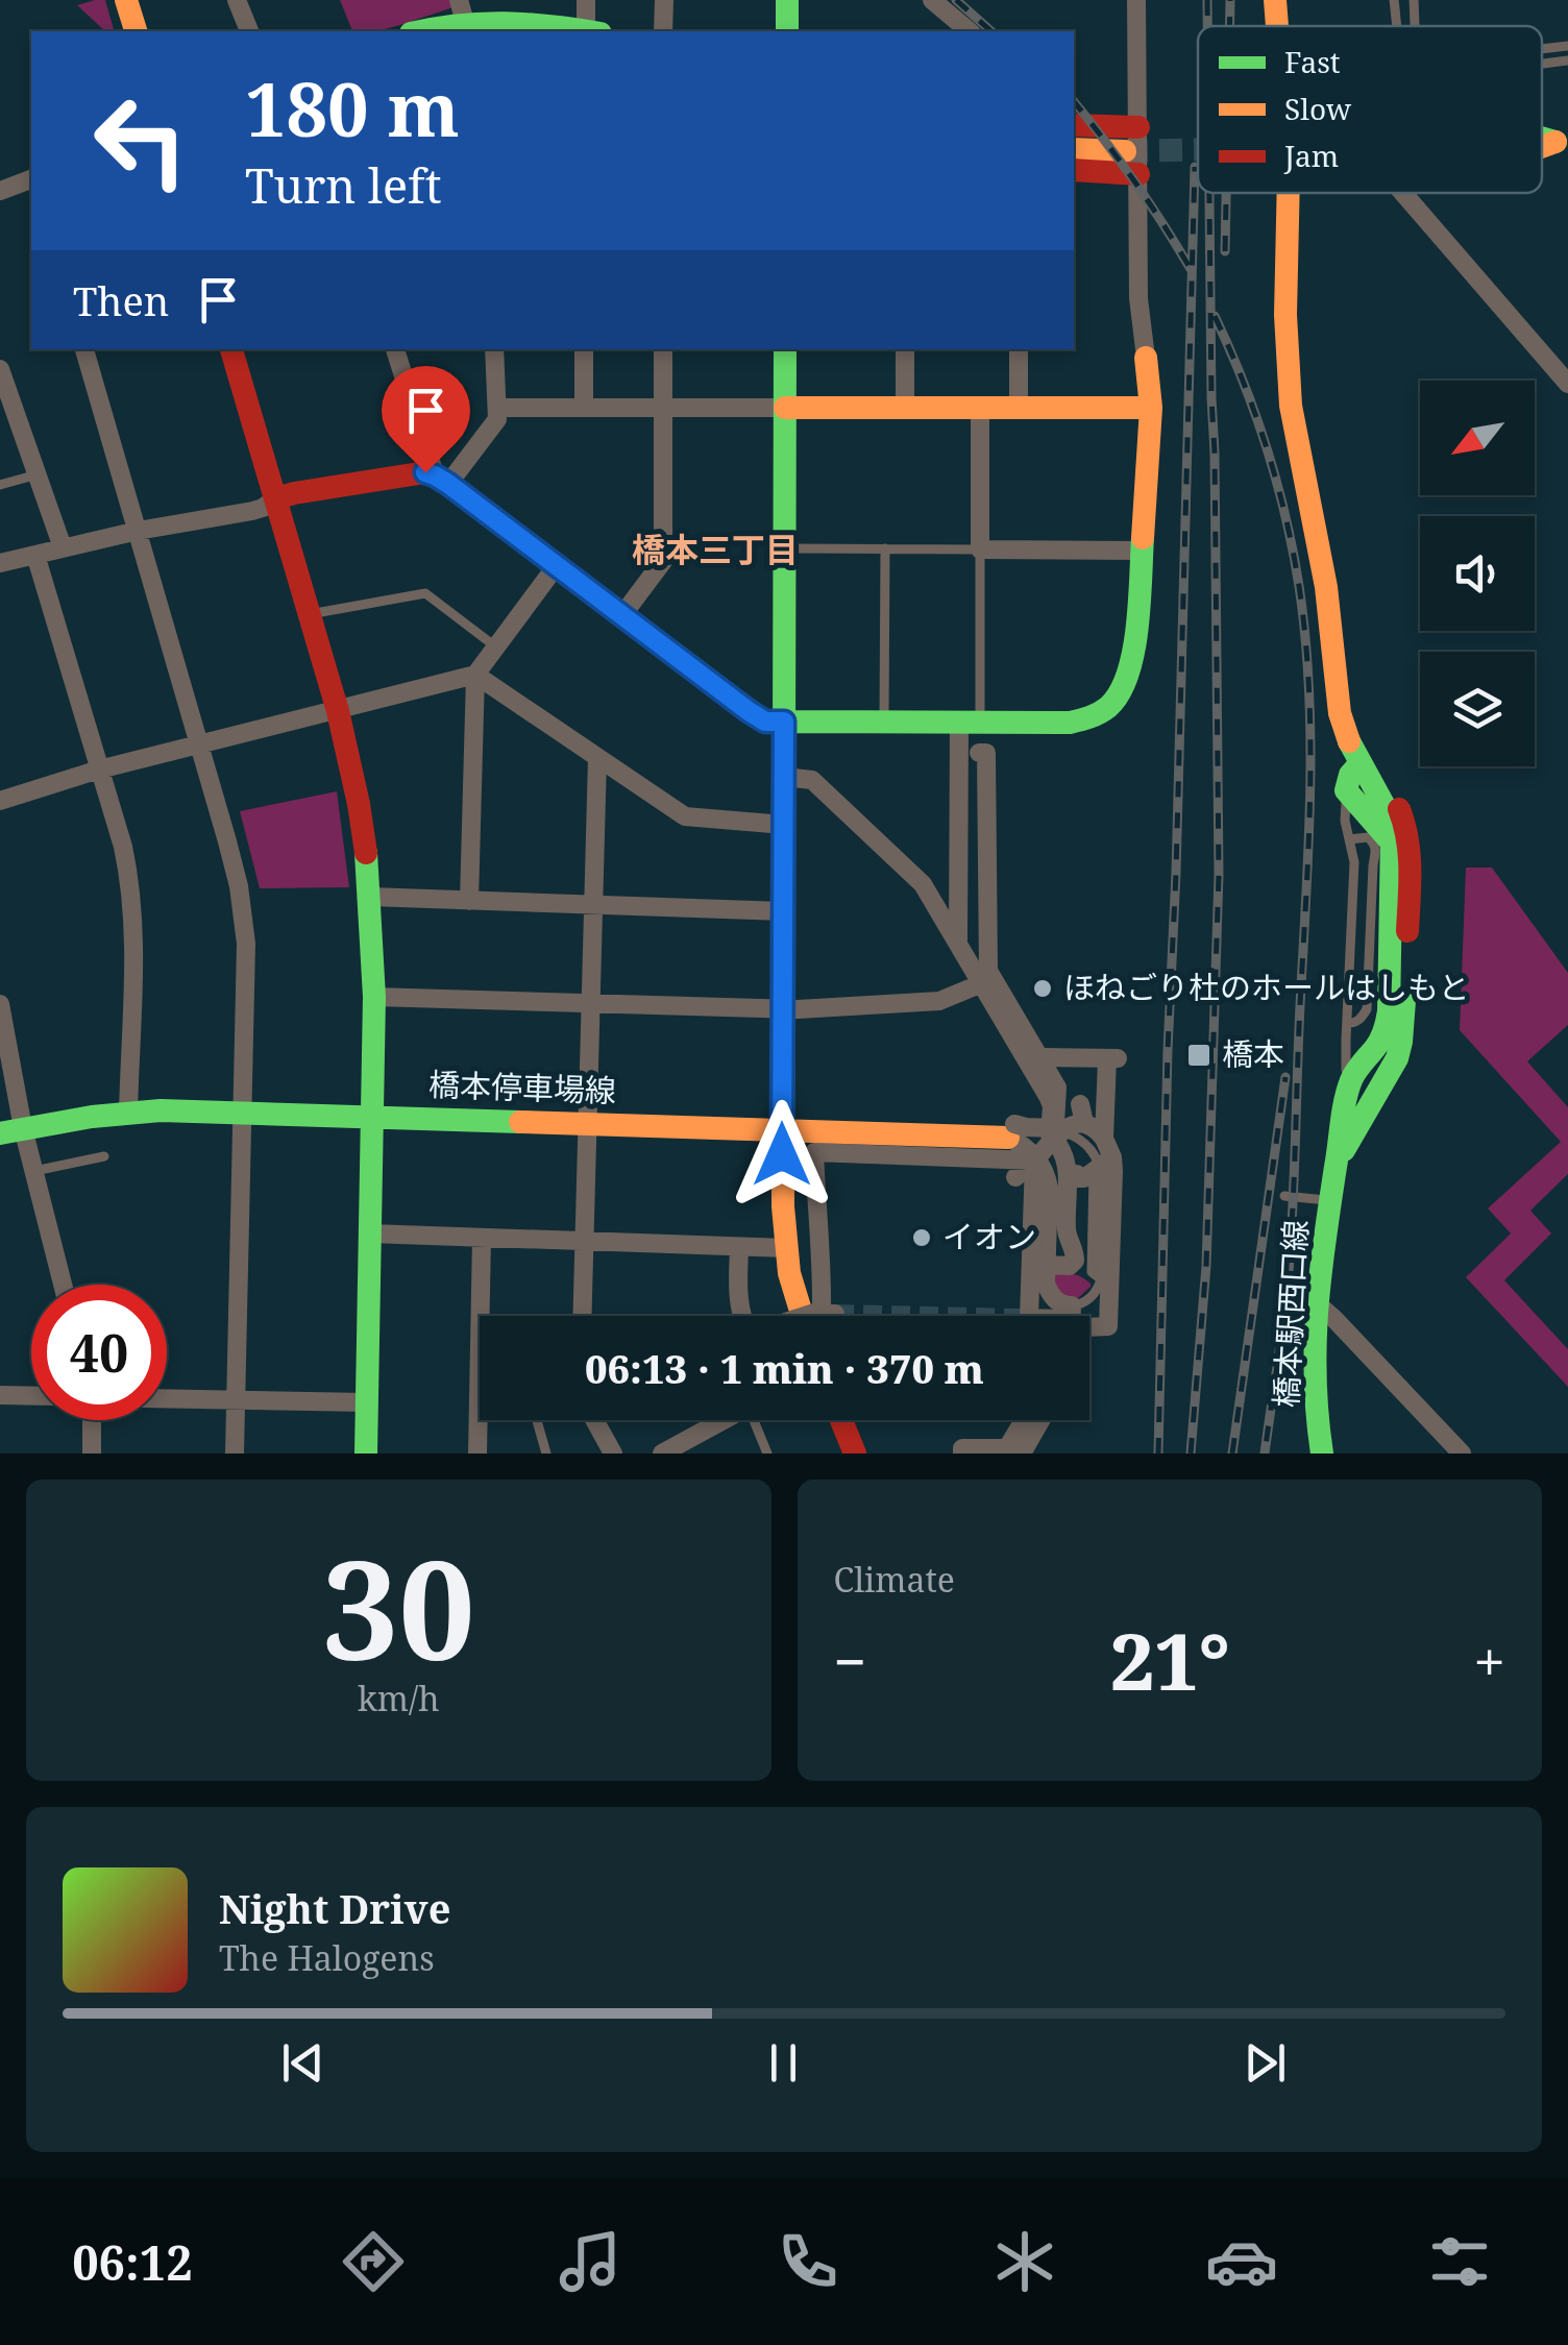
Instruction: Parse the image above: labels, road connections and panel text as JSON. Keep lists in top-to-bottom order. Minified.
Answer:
{"streets":{"street":["橋本停車場線","橋本駅西口線"]},"districts":["橋本三丁目"],"places":{"other":["ほねごり杜のホールはしもと","イオン"],"transit":["橋本"]},"legend":["Fast","Slow","Jam"],"north":"bottom left","page":{"turn":["180 m","Turn left"],"then":"Then","limit":"40","trip":"06:13 · 1 min · 370 m","tile":[["30","km/h"],"Climate"],"heat":["−","21°","+"],"song":["Night Drive","The Halogens"],"tabs":"06:12"}}
